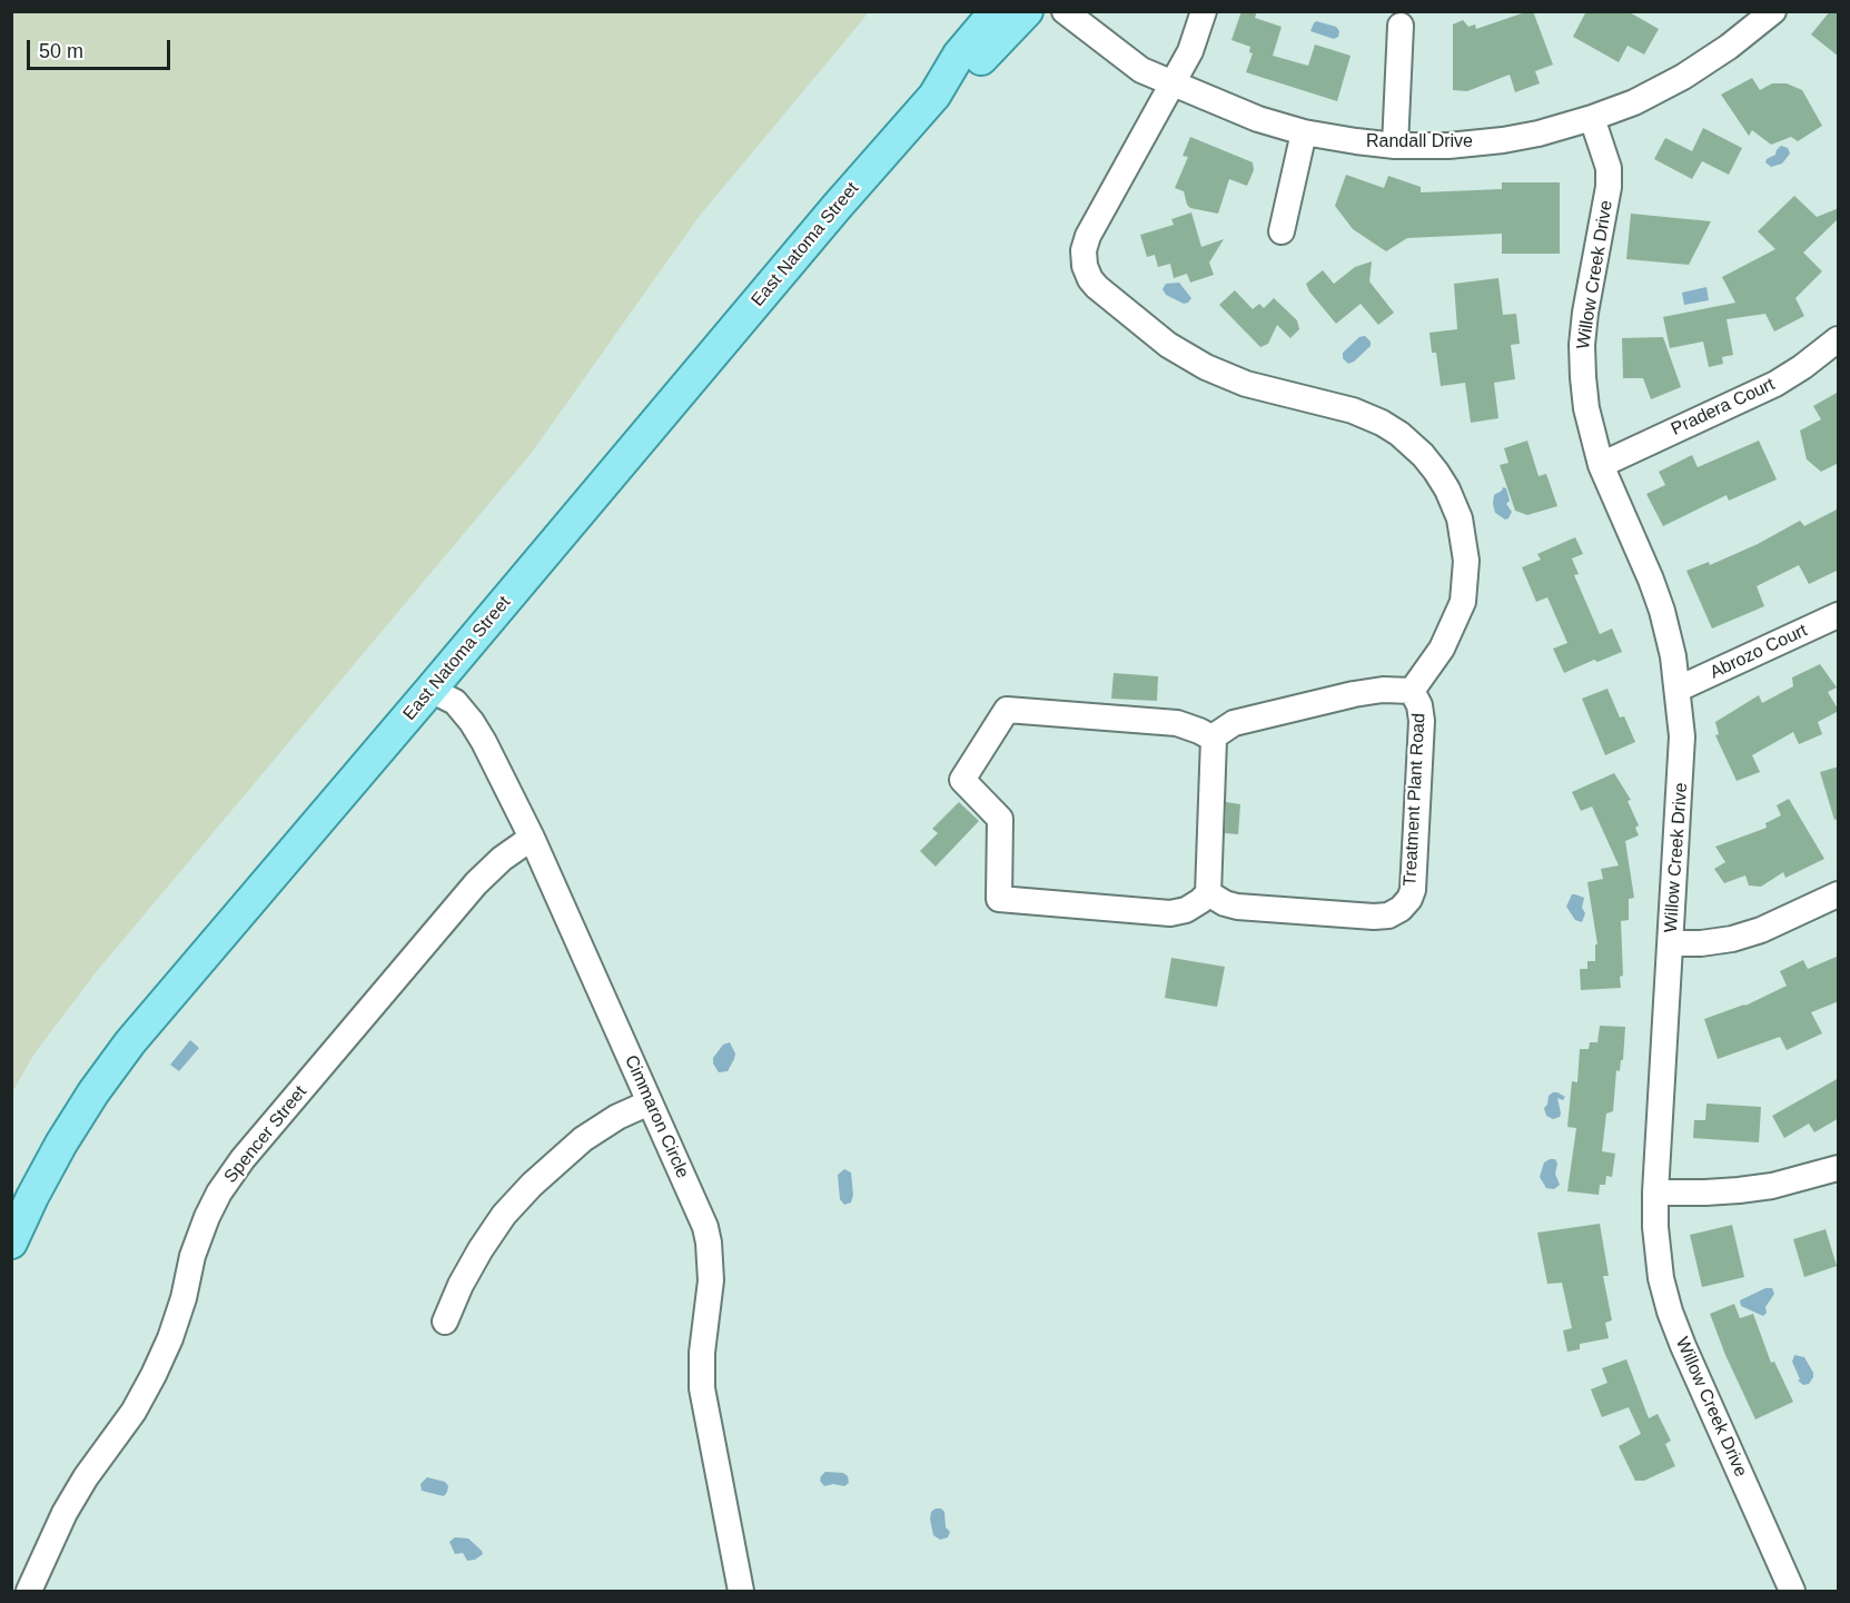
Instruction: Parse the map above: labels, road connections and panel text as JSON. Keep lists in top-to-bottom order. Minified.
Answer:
{"streets":{"main road":["East Natoma Street"],"street":["Randall Drive","Willow Creek Drive","Pradera Court","Abrozo Court","Treatment Plant Road","Cimmaron Circle","Spencer Street"]},"crossings":[["Randall Drive","Willow Creek Drive"],["Randall Drive","Treatment Plant Road"],["East Natoma Street","Cimmaron Circle"],["Willow Creek Drive","Pradera Court"],["Willow Creek Drive","Abrozo Court"],["Cimmaron Circle","Spencer Street"]],"scale_bar":"50 m"}
